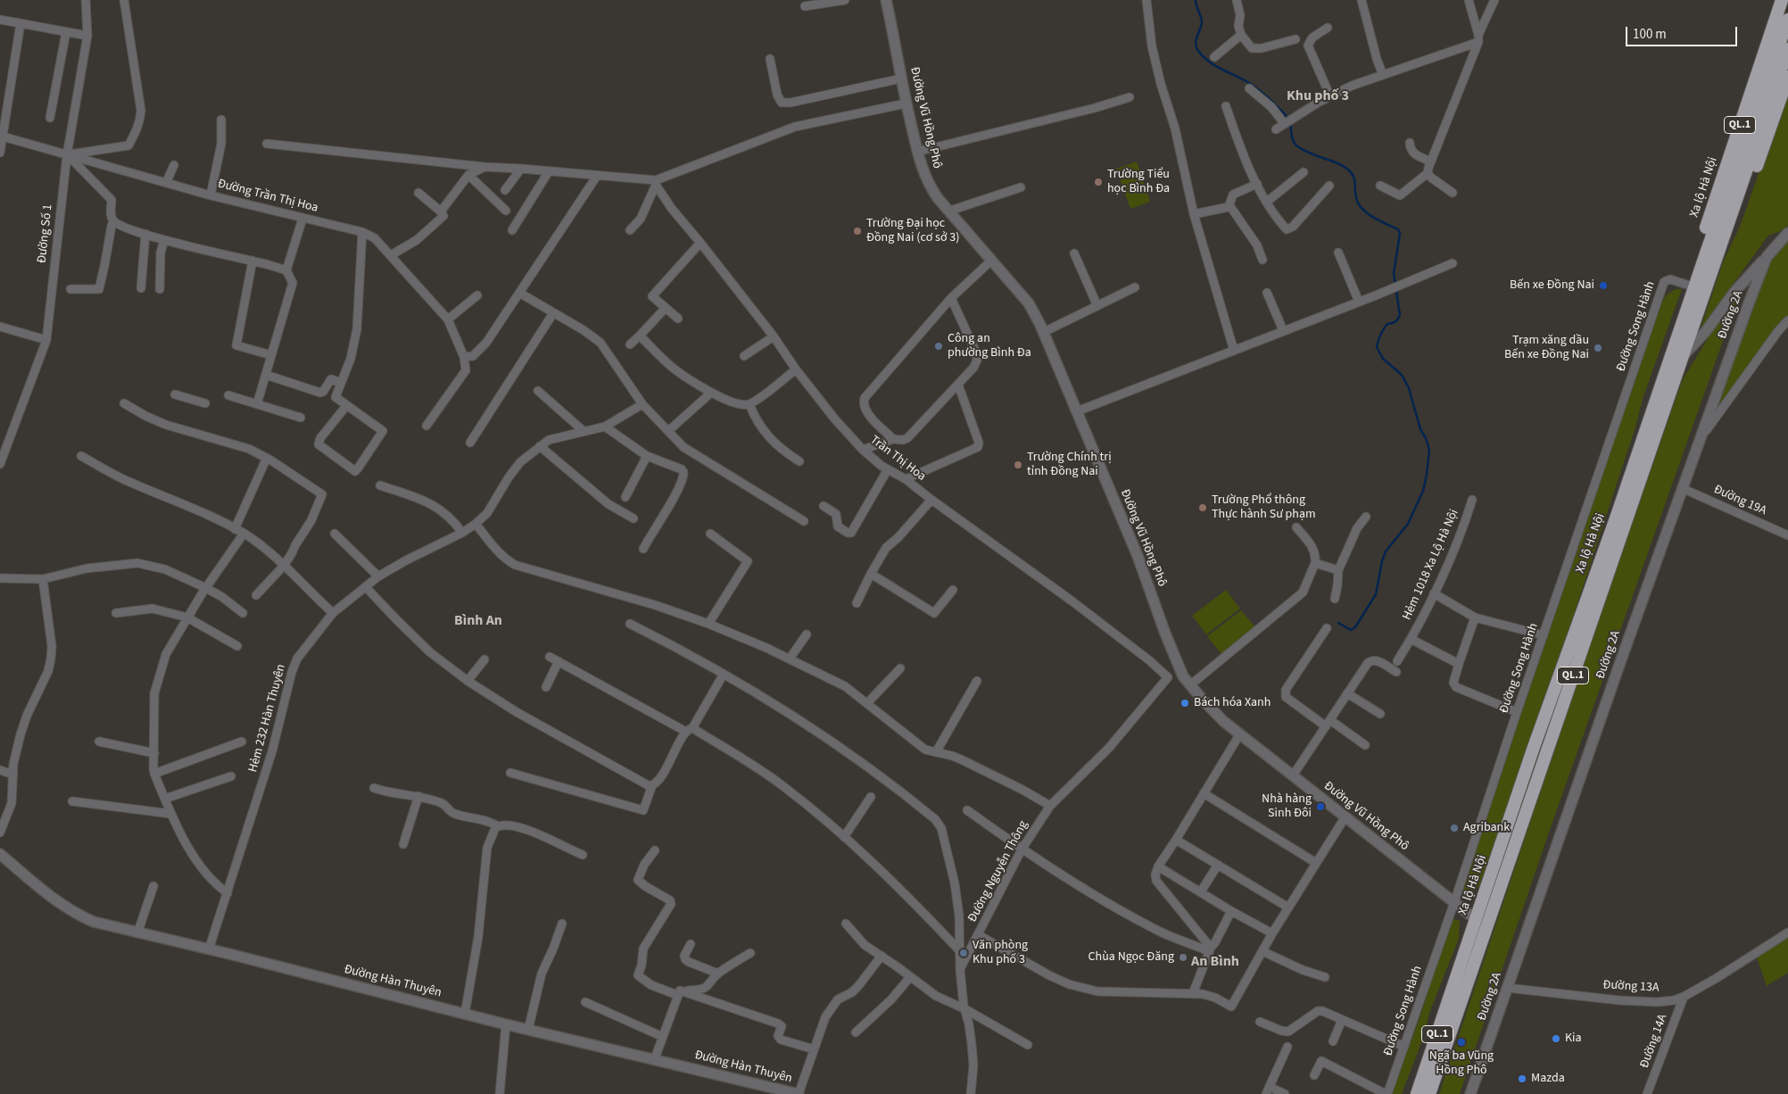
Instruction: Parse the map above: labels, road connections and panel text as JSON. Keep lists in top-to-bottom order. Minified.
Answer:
{"streets":{"highway":["QL.1","Xa lộ Hà Nội"],"street":["Đường Vũ Hồng Phô","Đường Trần Thị Hoa","Đường Số 1","Đường 2A","Đường Song Hành","Trần Thị Hoa","Đường 19A","Hẻm 1018 Xa Lộ Hà Nội","Hẻm 232 Hàn Thuyên","Đường Nguyễn Thông","Đường Hàn Thuyên","Đường 13A","Đường 14A"]},"crossings":[["Đường Vũ Hồng Phô","Xa lộ Hà Nội"],["Đường Vũ Hồng Phô","Đường Song Hành"],["QL.1","Xa lộ Hà Nội"],["Xa lộ Hà Nội","Đường Song Hành"],["Đường Trần Thị Hoa","Đường Số 1"],["Đường 2A","Đường 19A"],["Đường 2A","Đường 13A"],["Trần Thị Hoa","Đường Nguyễn Thông"],["Hẻm 232 Hàn Thuyên","Đường Hàn Thuyên"],["Đường 13A","Đường 14A"]],"districts":["Khu phố 3","Bình An","An Bình"],"places":["Trường Tiểu học Bình Đa","Trường Đại học Đồng Nai (cơ sở 3)","Bến xe Đồng Nai","Công an phường Bình Đa","Trạm xăng dầu Bến xe Đồng Nai","Trường Chính trị tỉnh Đồng Nai","Trường Phổ thông Thực hành Sư phạm","Bách hóa Xanh","Nhà hàng Sinh Đôi","Agribank","Văn phòng Khu phố 3","Chùa Ngọc Đăng","Kia","Ngã ba Vũng Hồng Phô","Mazda"],"scale_bar":"100 m"}
